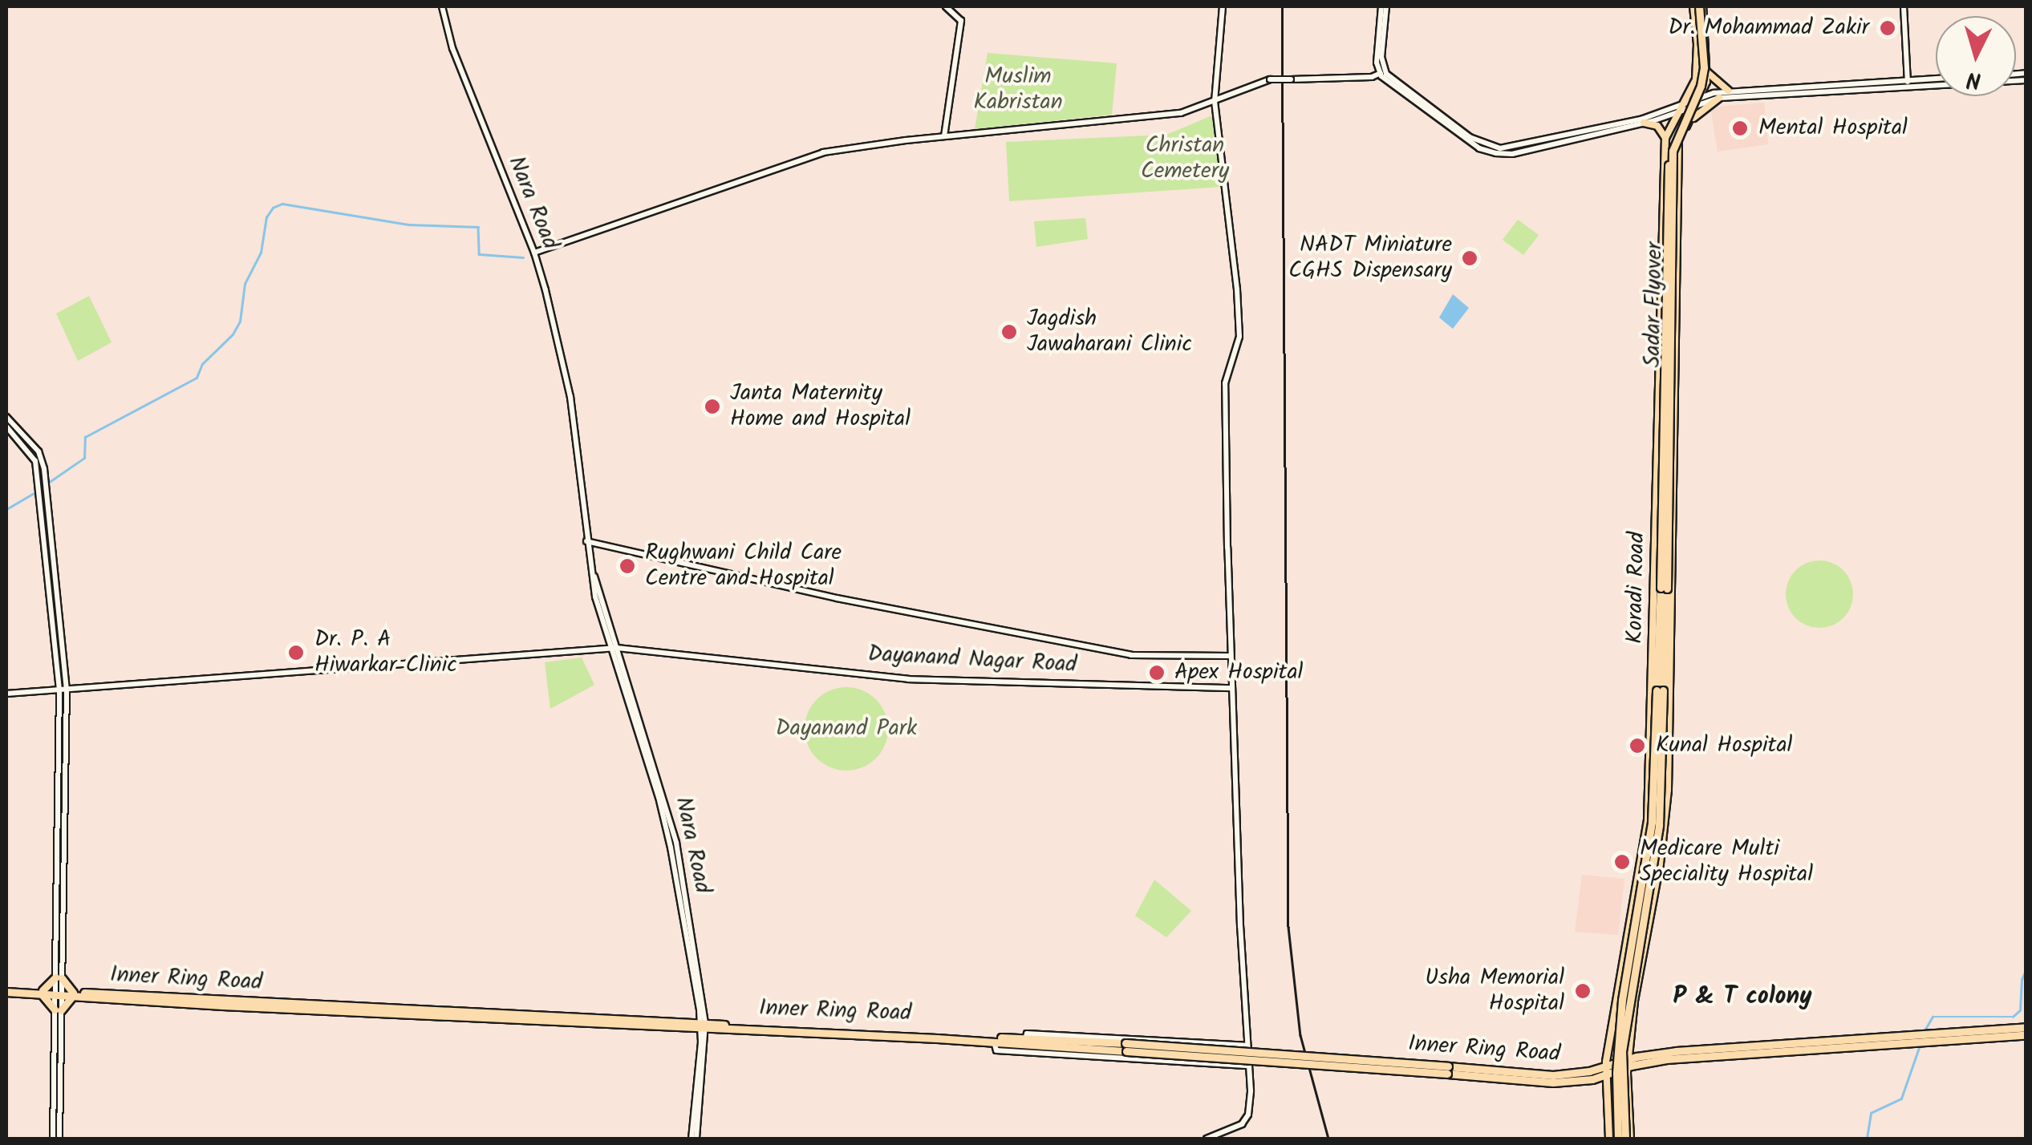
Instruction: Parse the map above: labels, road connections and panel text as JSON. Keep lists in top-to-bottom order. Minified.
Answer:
{"streets":{"highway":["Sadar Flyover","Inner Ring Road"],"main road":["Koradi Road"],"street":["Nara Road","Dayanand Nagar Road"]},"crossings":[["Nara Road","Dayanand Nagar Road"],["Nara Road","Inner Ring Road"],["Sadar Flyover","Koradi Road"],["Koradi Road","Inner Ring Road"]],"districts":["P & T colony"],"parks":["Muslim Kabristan","Christan Cemetery","Dayanand Park"],"places":["Dr. Mohammad Zakir","Mental Hospital","NADT Miniature CGHS Dispensary","Jagdish Jawaharani Clinic","Janta Maternity Home and Hospital","Rughwani Child Care Centre and Hospital","Dr. P. A Hiwarkar Clinic","Apex Hospital","Kunal Hospital","Medicare Multi Speciality Hospital","Usha Memorial Hospital"],"north":"bottom"}
